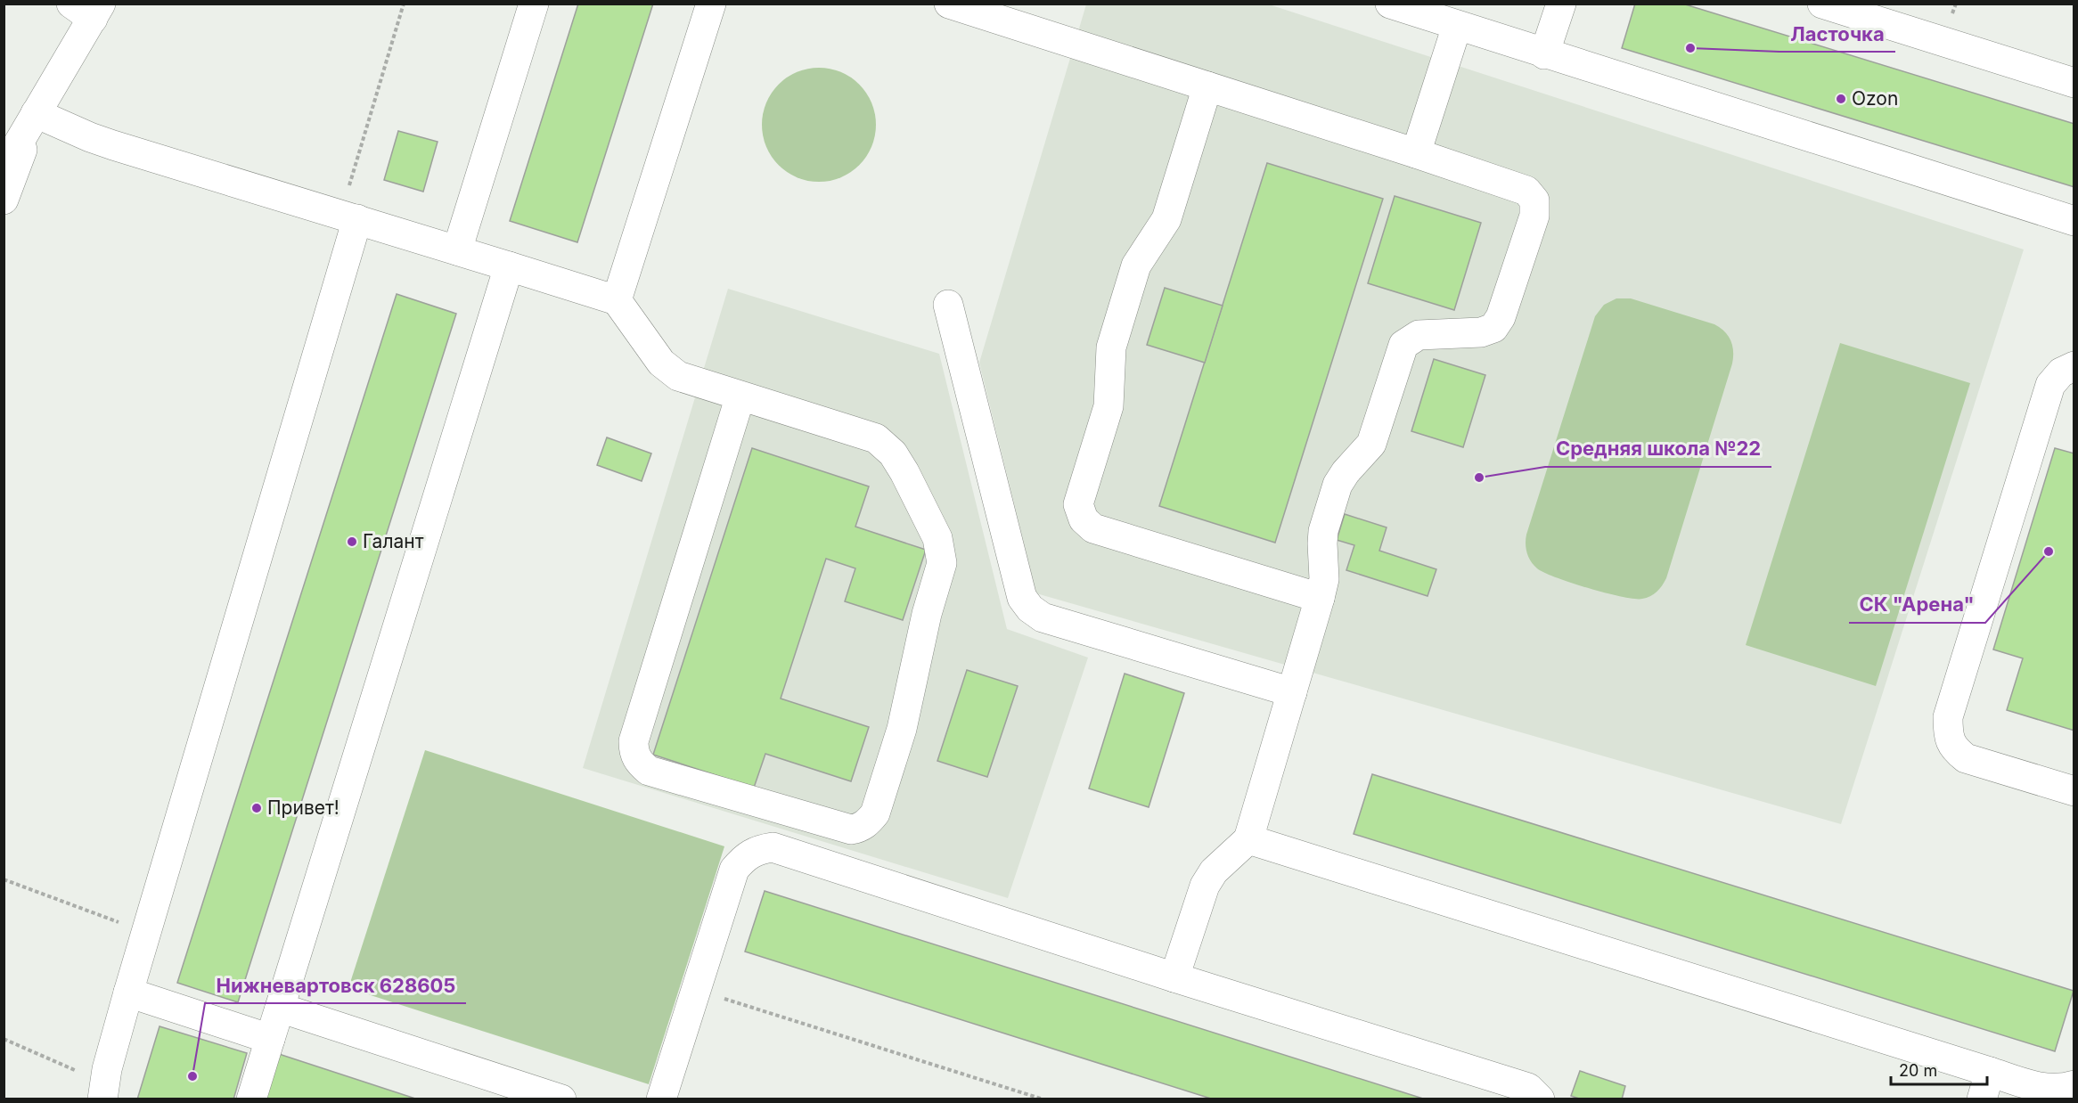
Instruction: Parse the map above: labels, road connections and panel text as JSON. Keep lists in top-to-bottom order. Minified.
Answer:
{"places":["Ласточка","Ozon","Средняя школа №22","Галант","СК \"Арена\"","Привет!","Нижневартовск 628605"],"scale_bar":"20 m"}
